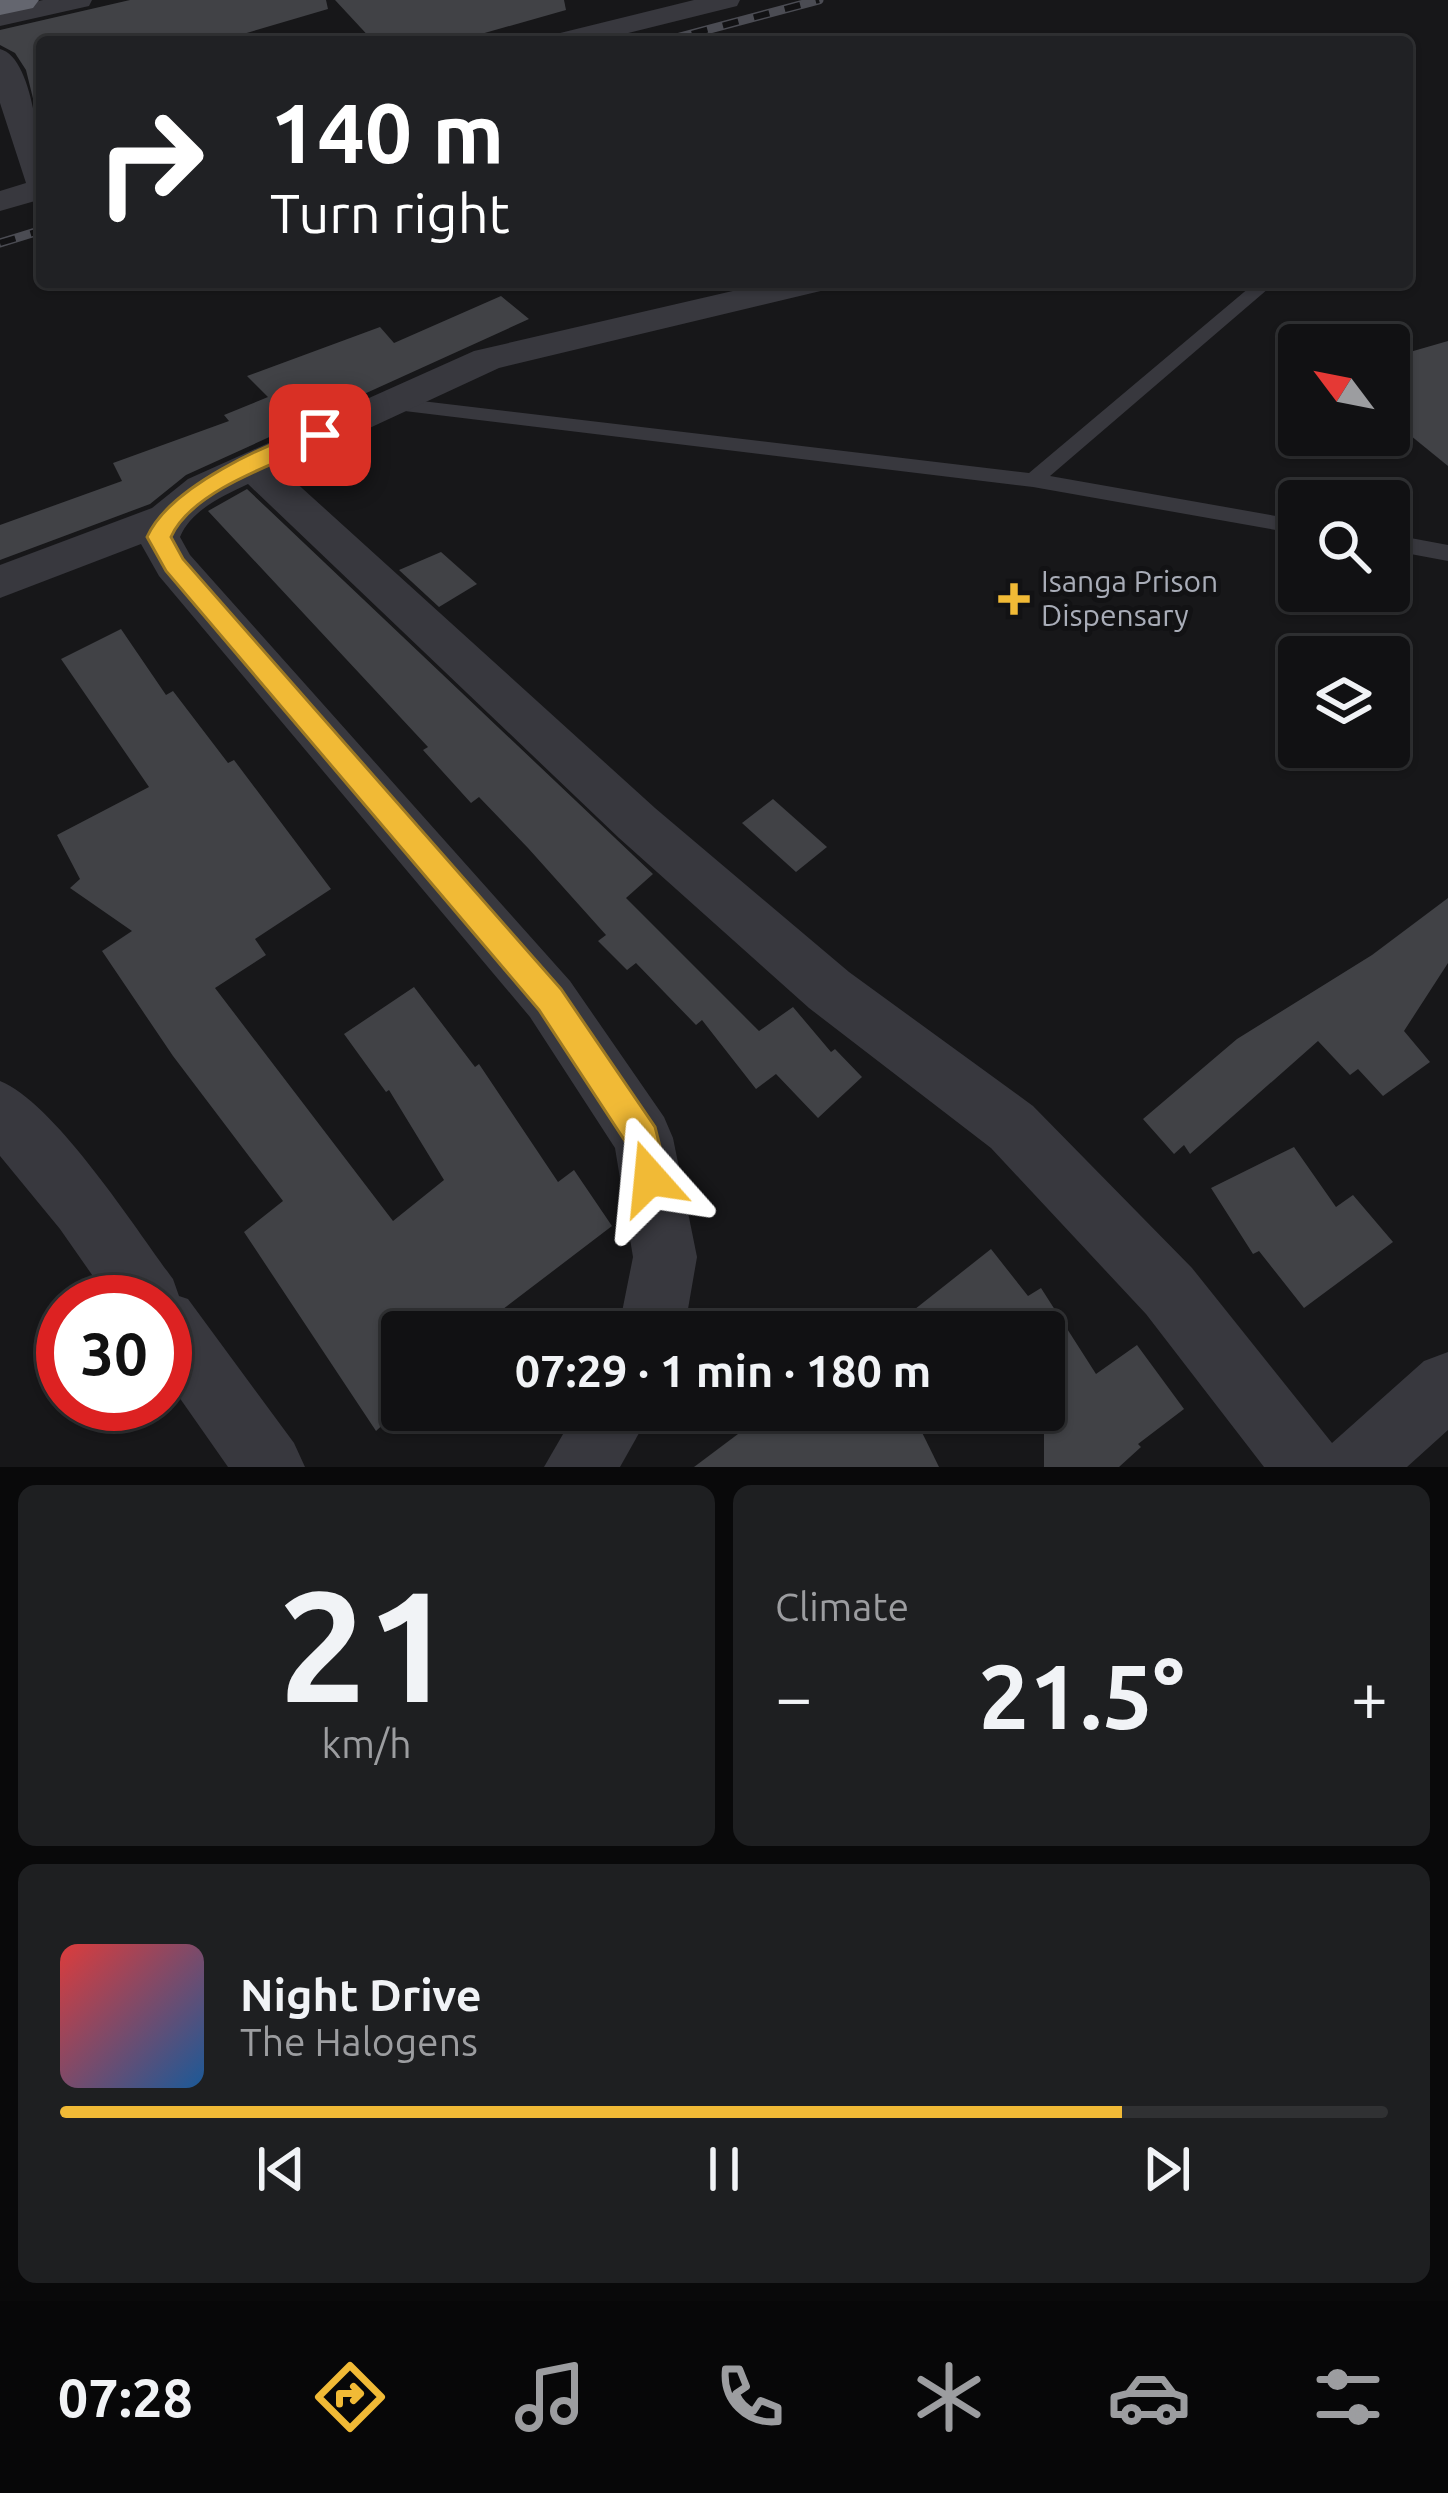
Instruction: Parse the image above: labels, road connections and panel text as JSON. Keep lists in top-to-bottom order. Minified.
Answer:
{"places":{"health":["Isanga Prison Dispensary"]},"north":"top left","page":{"turn":["140 m","Turn right"],"limit":"30","trip":"07:29 · 1 min · 180 m","tile":[["21","km/h"],"Climate"],"heat":["−","21.5°","+"],"song":["Night Drive","The Halogens"],"tabs":"07:28"}}
